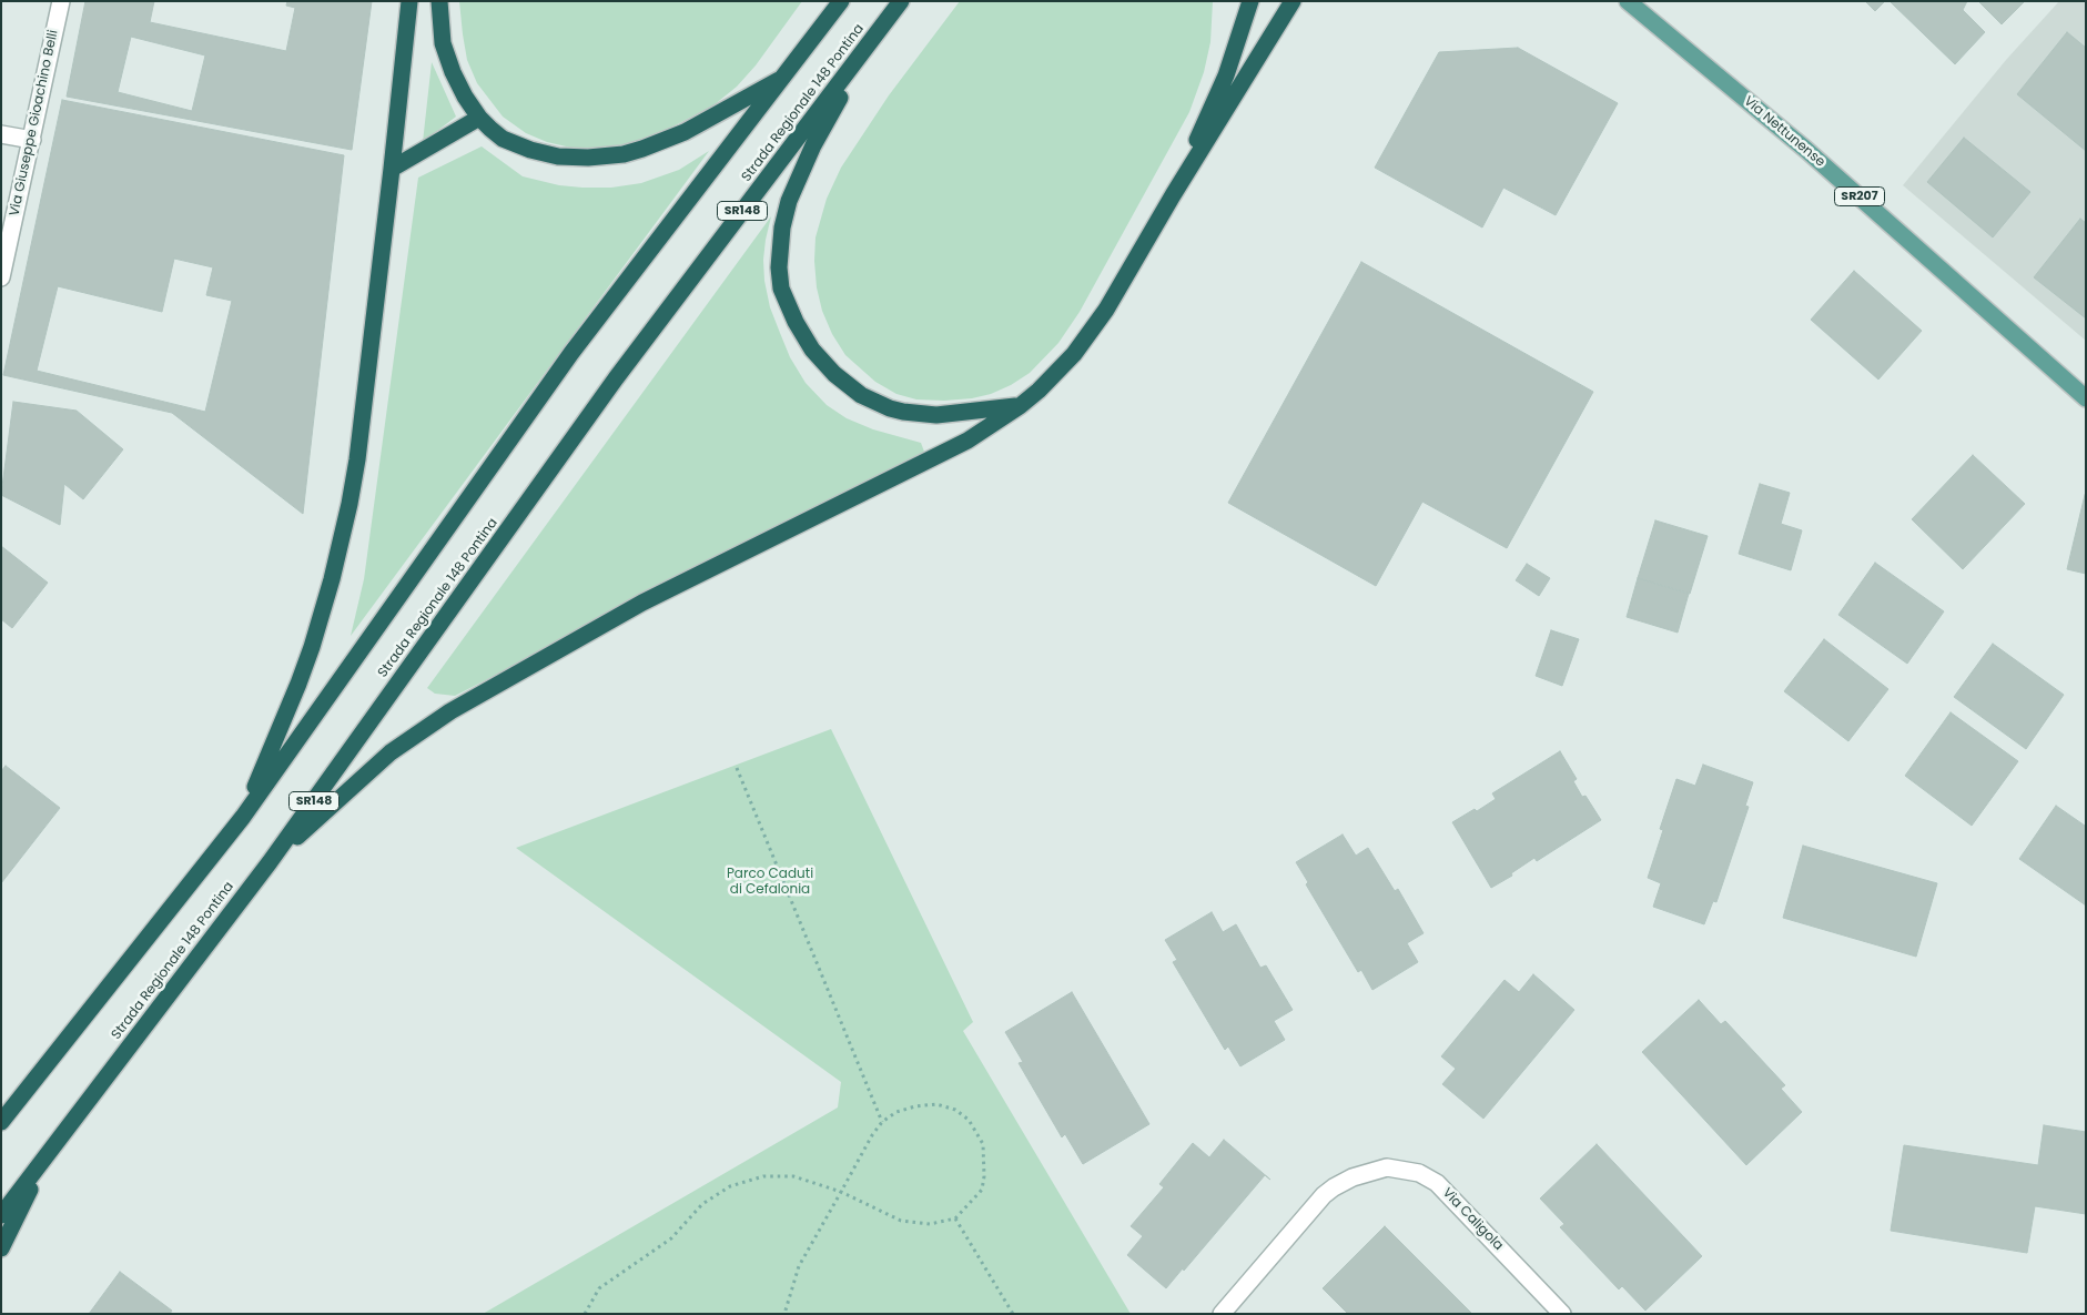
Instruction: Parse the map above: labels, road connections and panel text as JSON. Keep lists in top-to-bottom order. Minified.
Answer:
{"streets":{"highway":["Strada Regionale 148 Pontina","SR148"],"main road":["Via Nettunense","SR207"],"street":["Via Giuseppe Gioachino Belli","Via Caligola"]},"parks":["Parco Caduti di Cefalonia"]}
